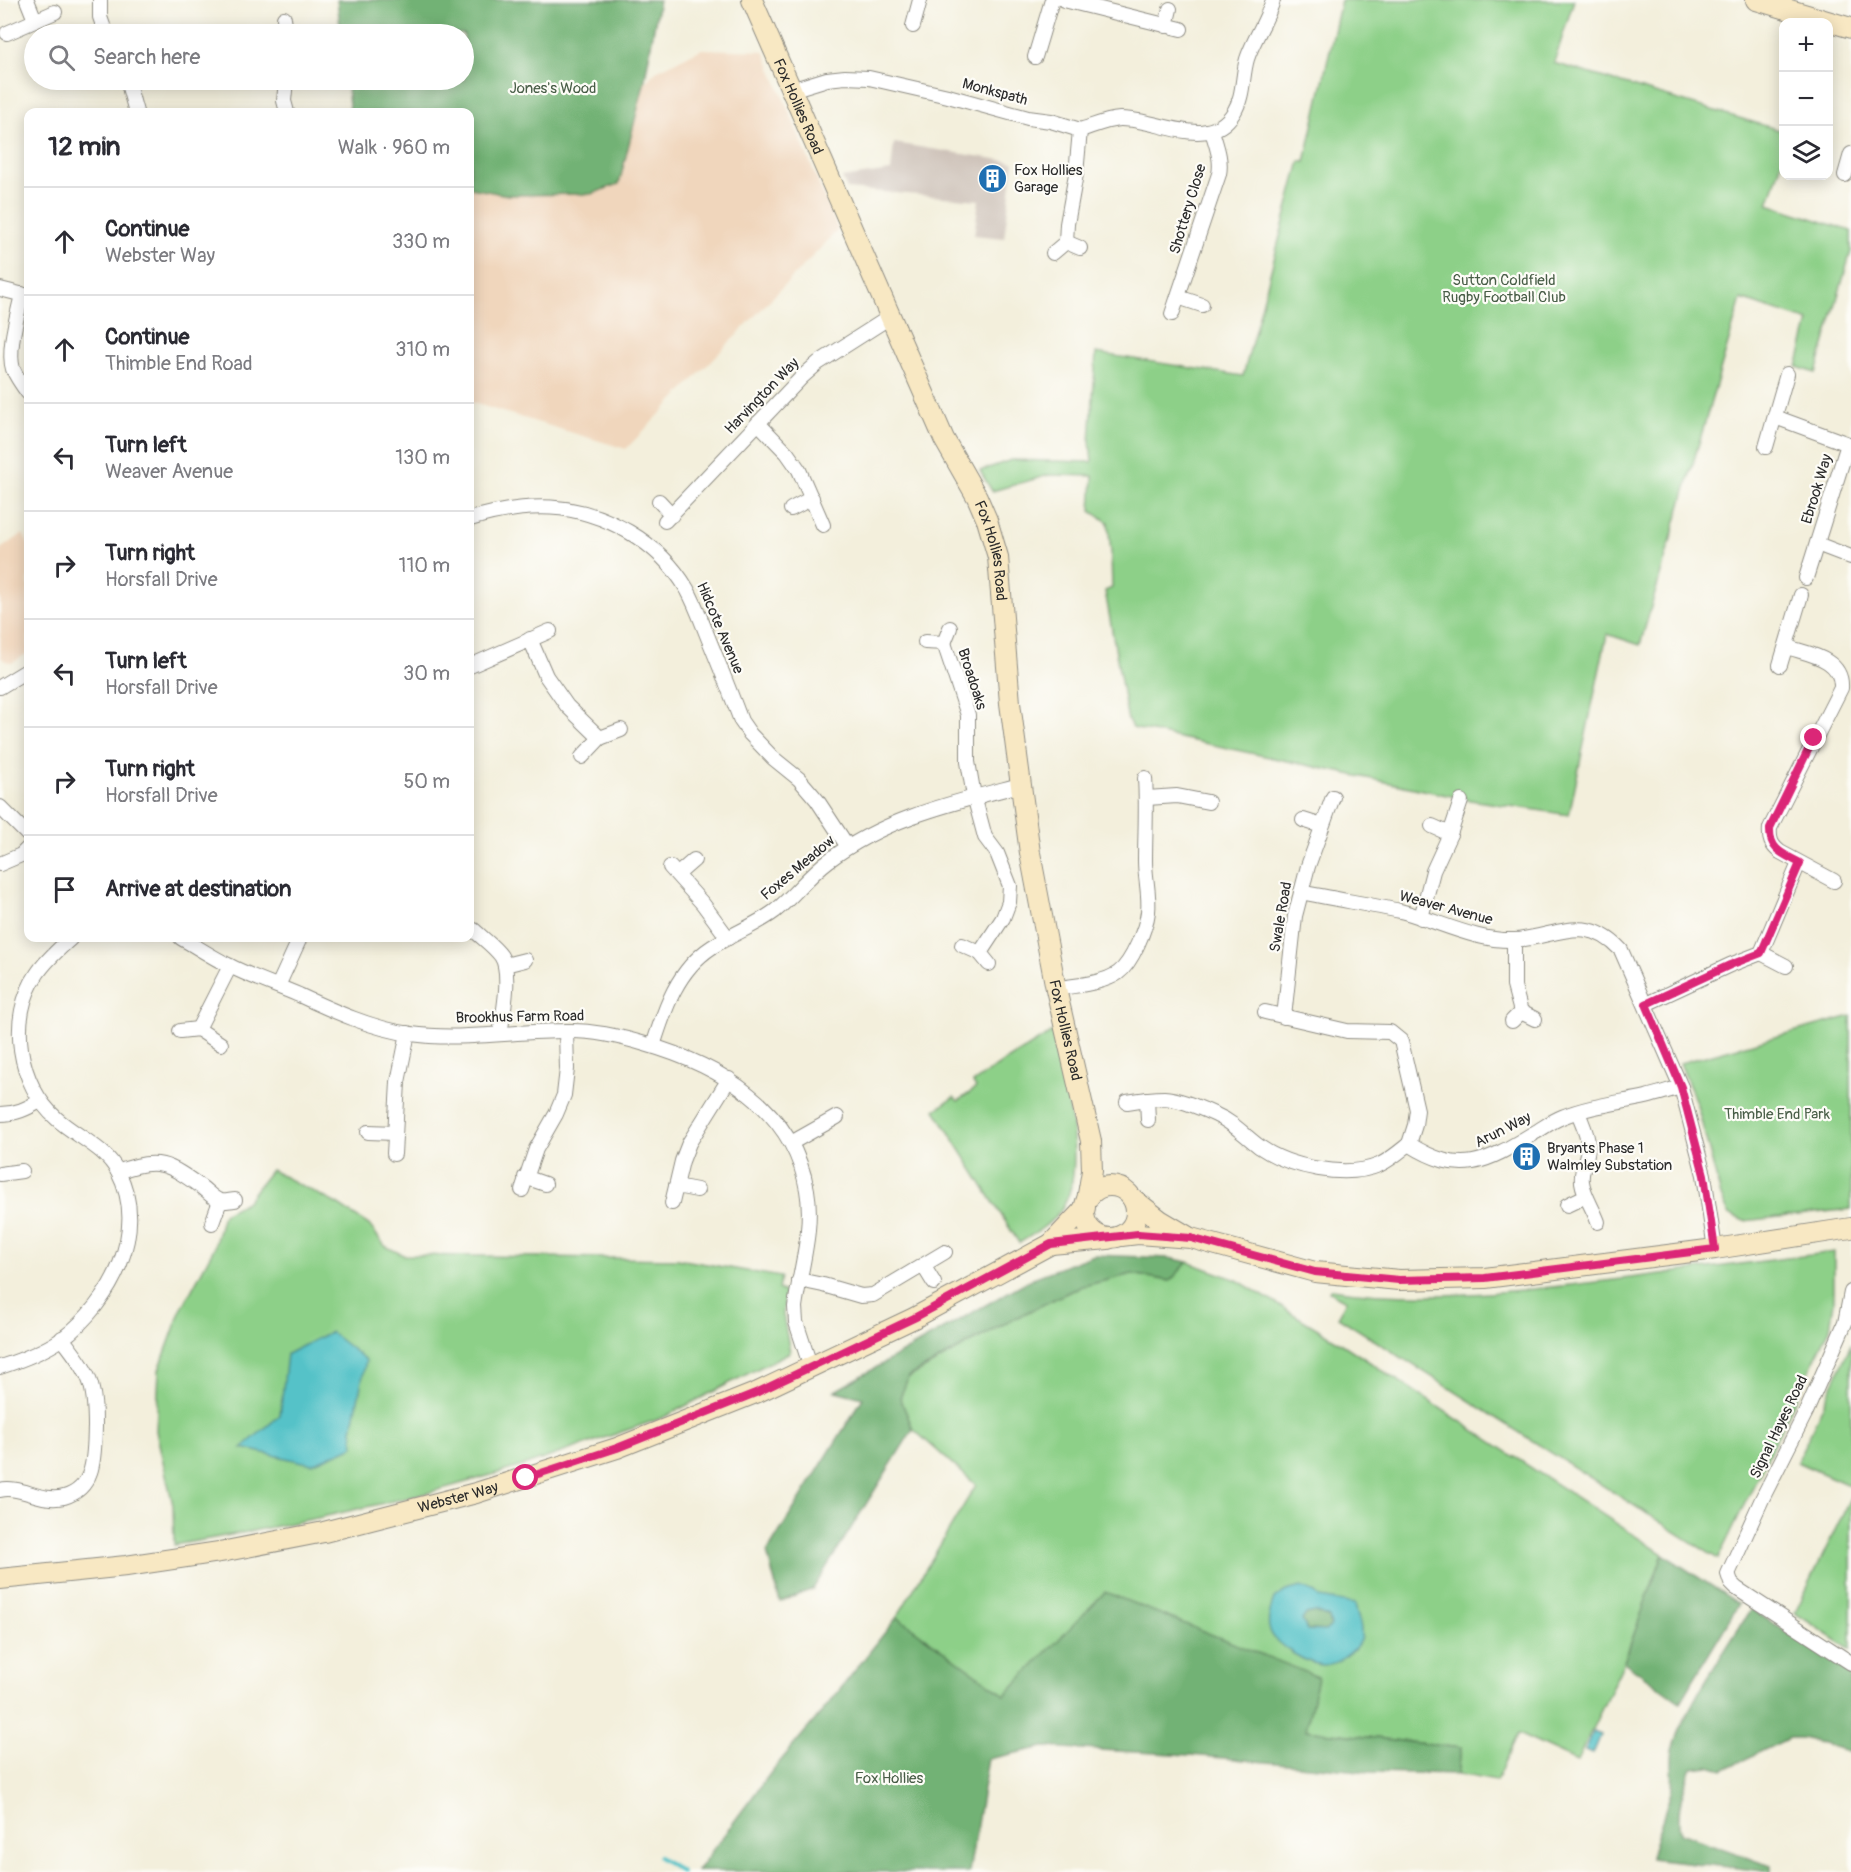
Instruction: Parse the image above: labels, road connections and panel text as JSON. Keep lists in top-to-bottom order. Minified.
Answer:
{"streets":{"street":["Monkspath","Fox Hollies Road","Shottery Close","Harvington Way","Ebrook Way","Hidcote Avenue","Broadoaks","Foxes Meadow","Weaver Avenue","Swale Road","Brookhus Farm Road","Arun Way","Signal Hayes Road","Webster Way"]},"crossings":[["Monkspath","Fox Hollies Road"],["Fox Hollies Road","Harvington Way"],["Fox Hollies Road","Foxes Meadow"],["Fox Hollies Road","Webster Way"],["Hidcote Avenue","Foxes Meadow"],["Broadoaks","Foxes Meadow"],["Foxes Meadow","Brookhus Farm Road"],["Weaver Avenue","Swale Road"],["Weaver Avenue","Arun Way"],["Brookhus Farm Road","Webster Way"]],"parks":["Jones's Wood","Sutton Coldfield Rugby Football Club","Thimble End Park","Fox Hollies"],"places":{"building":["Fox Hollies Garage","Bryants Phase 1 Walmley Substation"]},"page":{"map_buttons":["+","−"],"search":"Search here","heading":["12 min","Walk · 960 m"],"list":[["Continue","Webster Way","330 m"],["Continue","Thimble End Road","310 m"],["Turn left","Weaver Avenue","130 m"],["Turn right","Horsfall Drive","110 m"],["Turn left","Horsfall Drive","30 m"],["Turn right","Horsfall Drive","50 m"],"Arrive at destination"]}}
